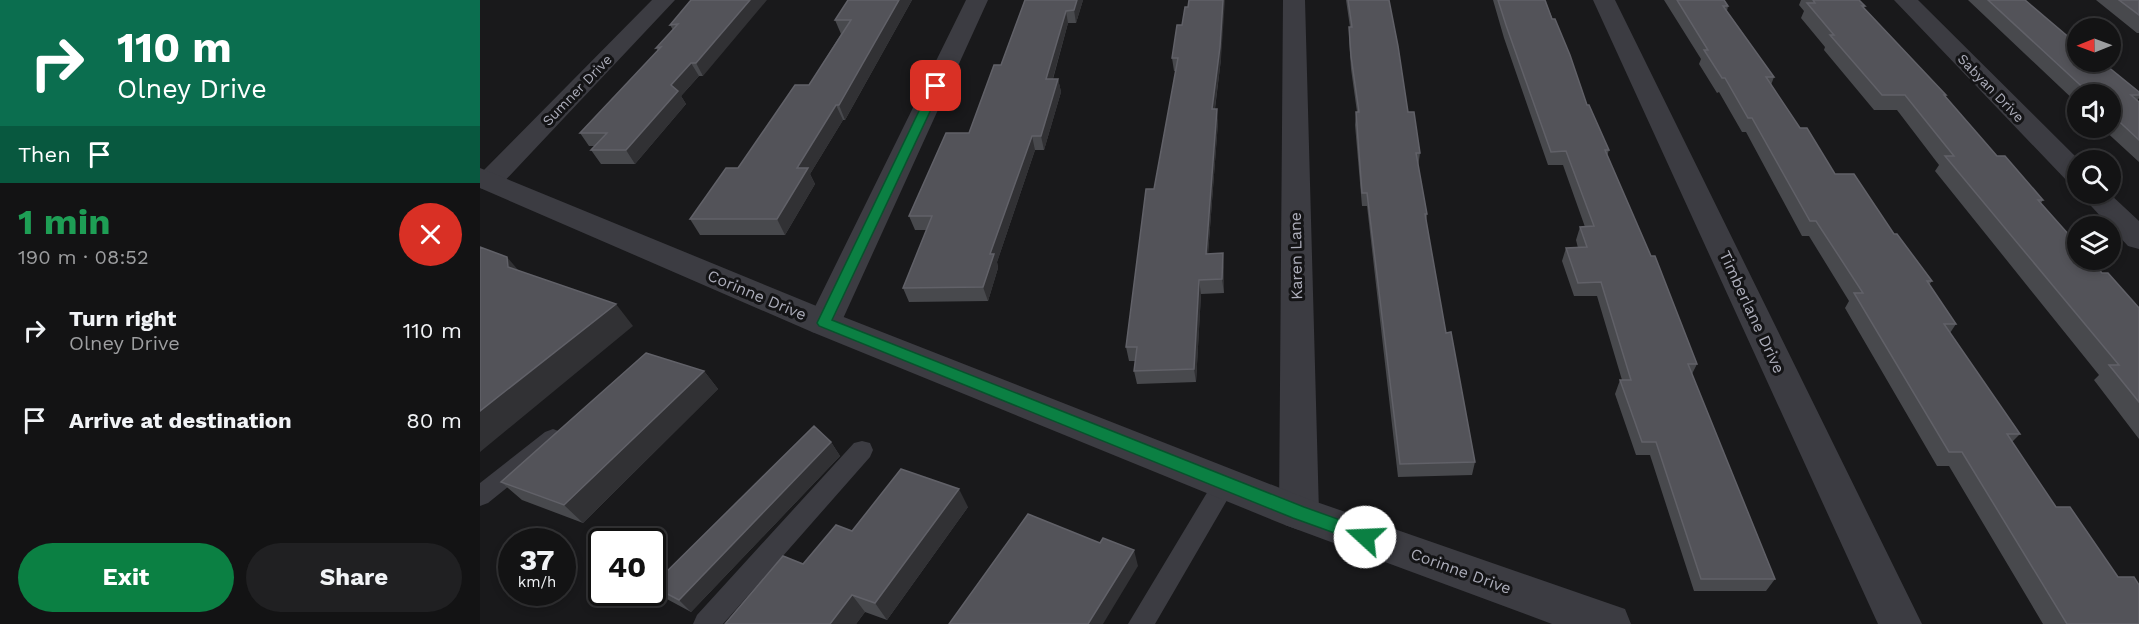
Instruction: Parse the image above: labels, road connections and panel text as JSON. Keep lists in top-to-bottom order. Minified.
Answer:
{"streets":{"street":["Sabyan Drive","Sumner Drive","Karen Lane","Corinne Drive","Timberlane Drive"]},"crossings":[["Sumner Drive","Corinne Drive"],["Karen Lane","Corinne Drive"]],"north":"left","page":{"turn":["110 m","Olney Drive"],"then":"Then","heading":["1 min","190 m · 08:52"],"list":[{"name":"Turn right","note":"Olney Drive","value":"110 m"},{"name":"Arrive at destination","value":"80 m"}],"speed":"37 km/h","limit":"40","buttons":["Exit","Share"]}}
